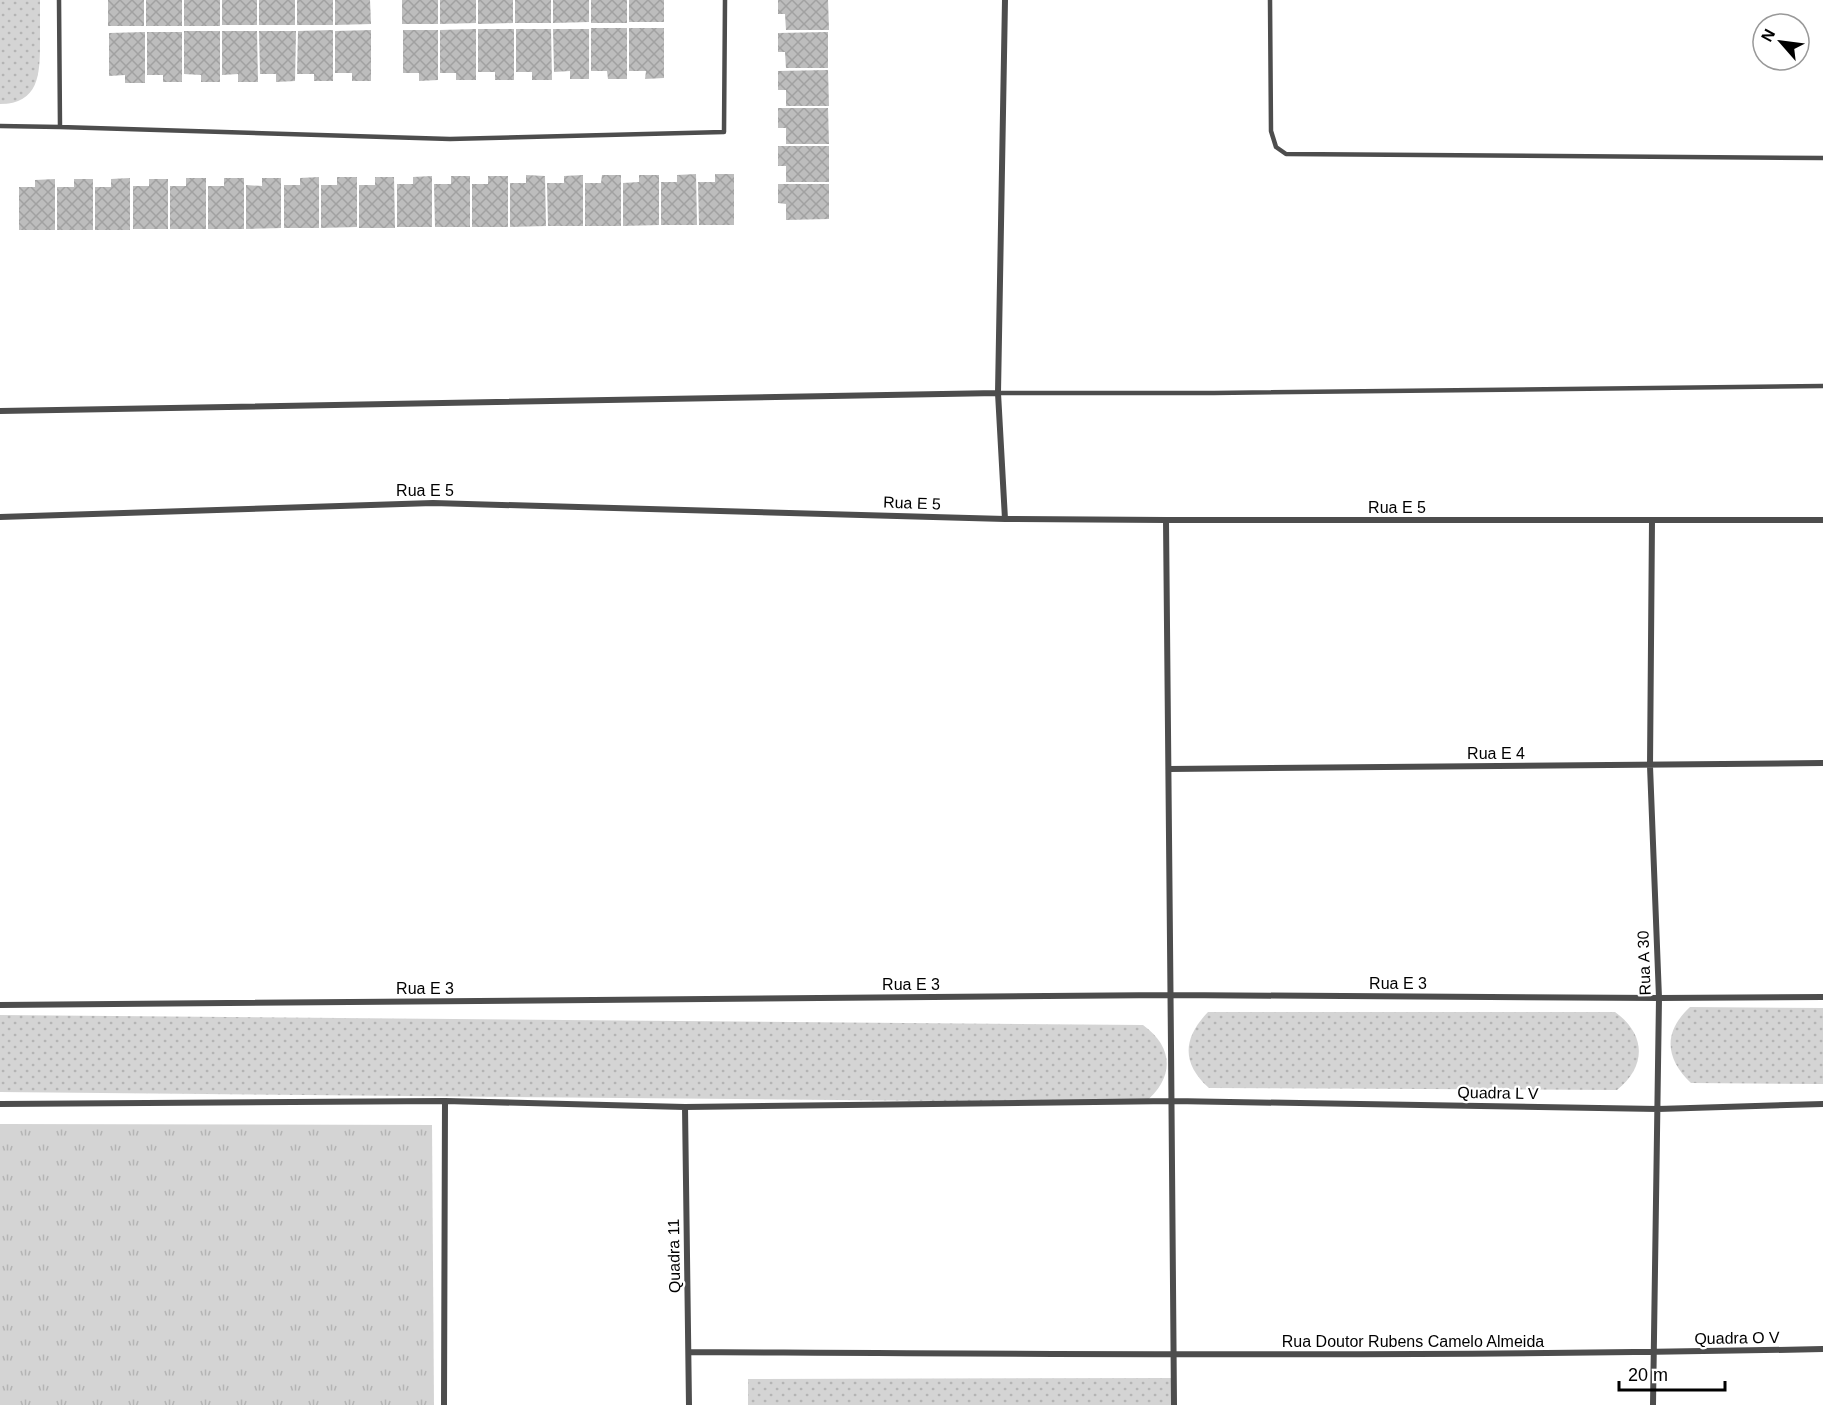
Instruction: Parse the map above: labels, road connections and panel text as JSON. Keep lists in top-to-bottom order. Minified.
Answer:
{"streets":{"street":["Rua E 5","Rua E 4","Rua A 30","Rua E 3","Quadra L V","Quadra 11","Quadra O V","Rua Doutor Rubens Camelo Almeida"]},"crossings":[["Rua E 5","Rua A 30"],["Rua E 4","Rua A 30"],["Rua A 30","Rua E 3"],["Rua A 30","Quadra L V"],["Rua A 30","Quadra O V"],["Rua A 30","Rua Doutor Rubens Camelo Almeida"],["Quadra L V","Quadra 11"],["Quadra 11","Rua Doutor Rubens Camelo Almeida"],["Quadra O V","Rua Doutor Rubens Camelo Almeida"]],"scale_bar":"20 m","north":"top left"}
